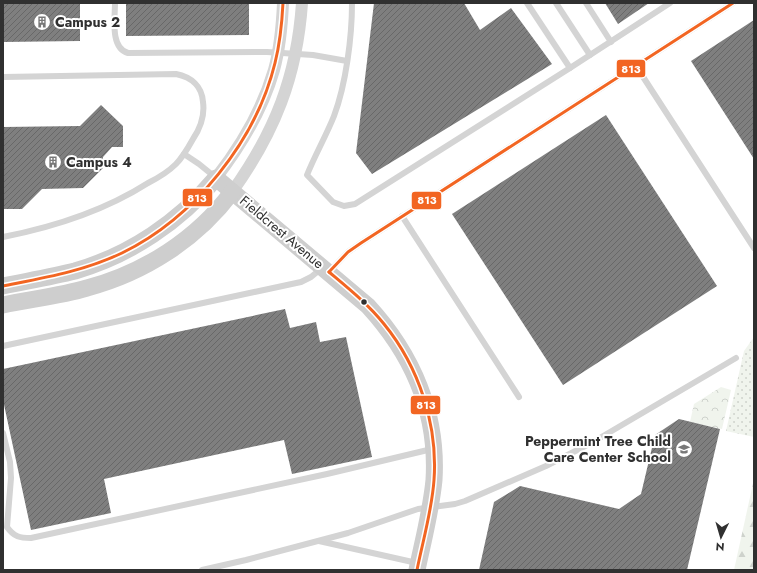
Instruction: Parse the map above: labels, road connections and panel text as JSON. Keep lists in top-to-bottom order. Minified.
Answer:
{"streets":{"street":["Fieldcrest Avenue"]},"places":{"building":["Campus 2","Campus 4"],"school or university":["Peppermint Tree Child Care Center School"]},"lines":["transit line 813"],"north":"bottom"}
